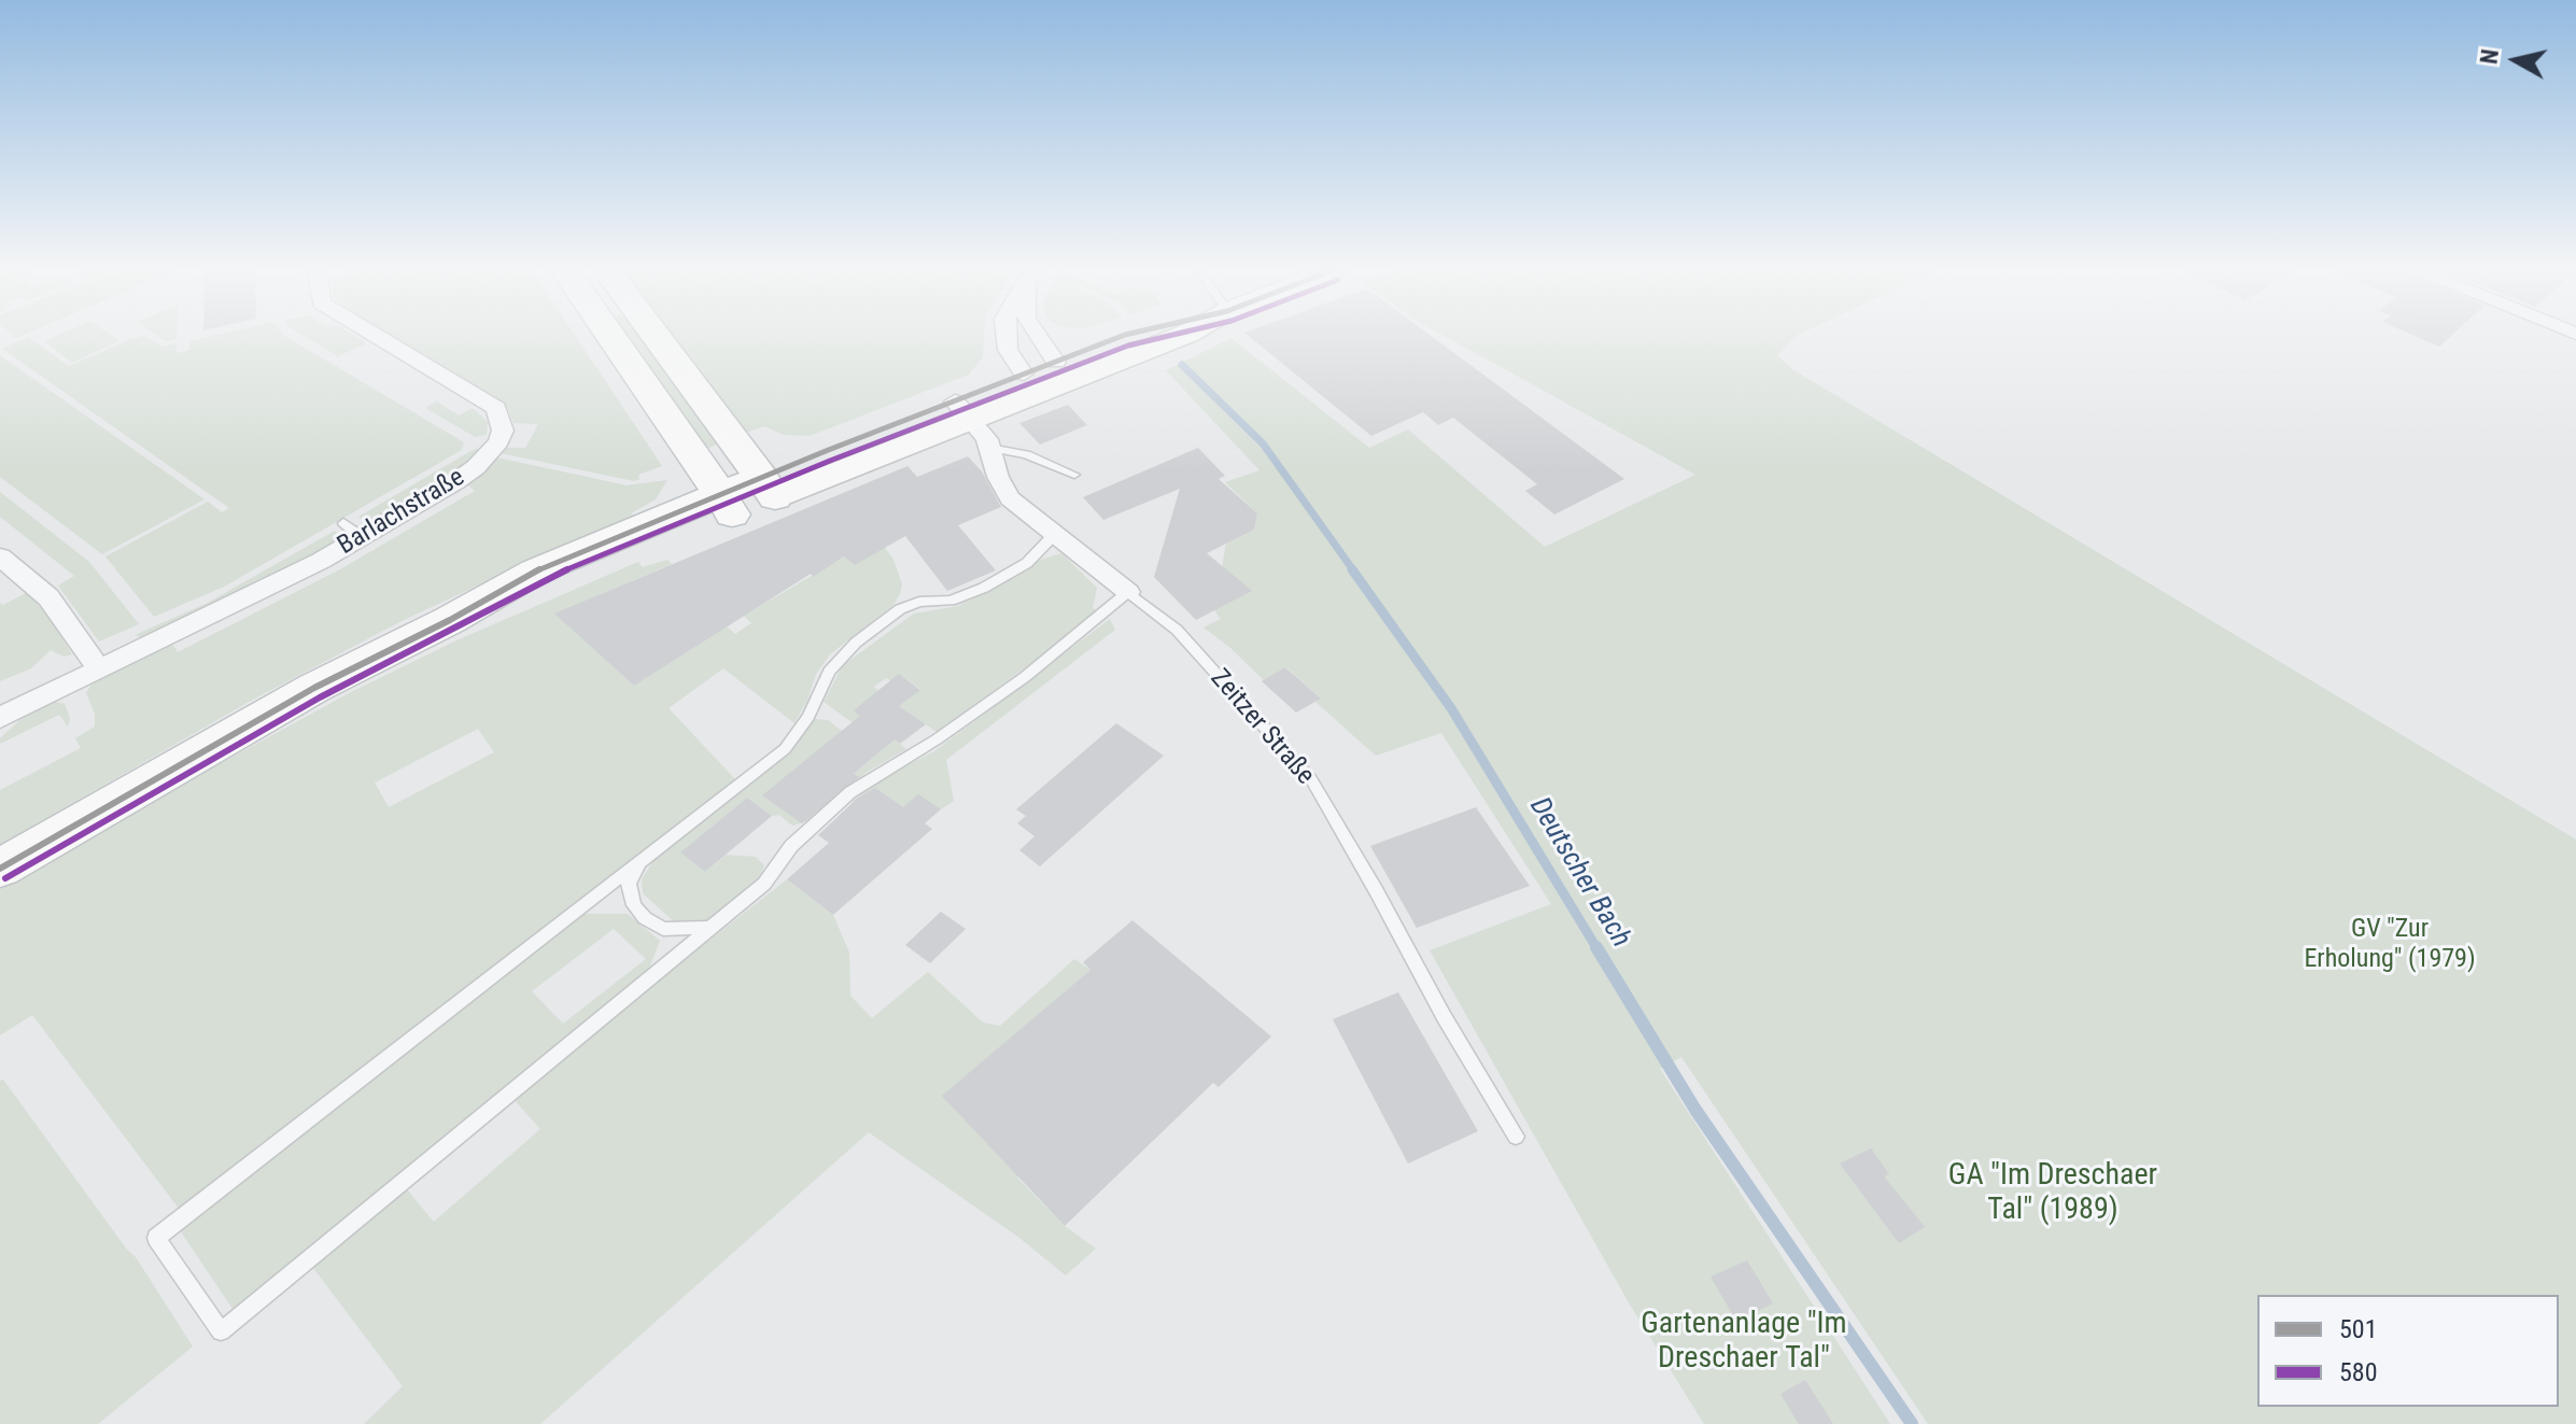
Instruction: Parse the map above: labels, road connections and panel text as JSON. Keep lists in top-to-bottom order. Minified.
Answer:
{"streets":{"street":["Barlachstraße","Zeitzer Straße"]},"water":["Deutscher Bach"],"parks":["GV \"Zur Erholung\" (1979)","GA \"Im Dreschaer Tal\" (1989)","Gartenanlage \"Im Dreschaer Tal\""],"lines":["transit line 501","transit line 580"],"legend":["501","580"],"north":"left"}
